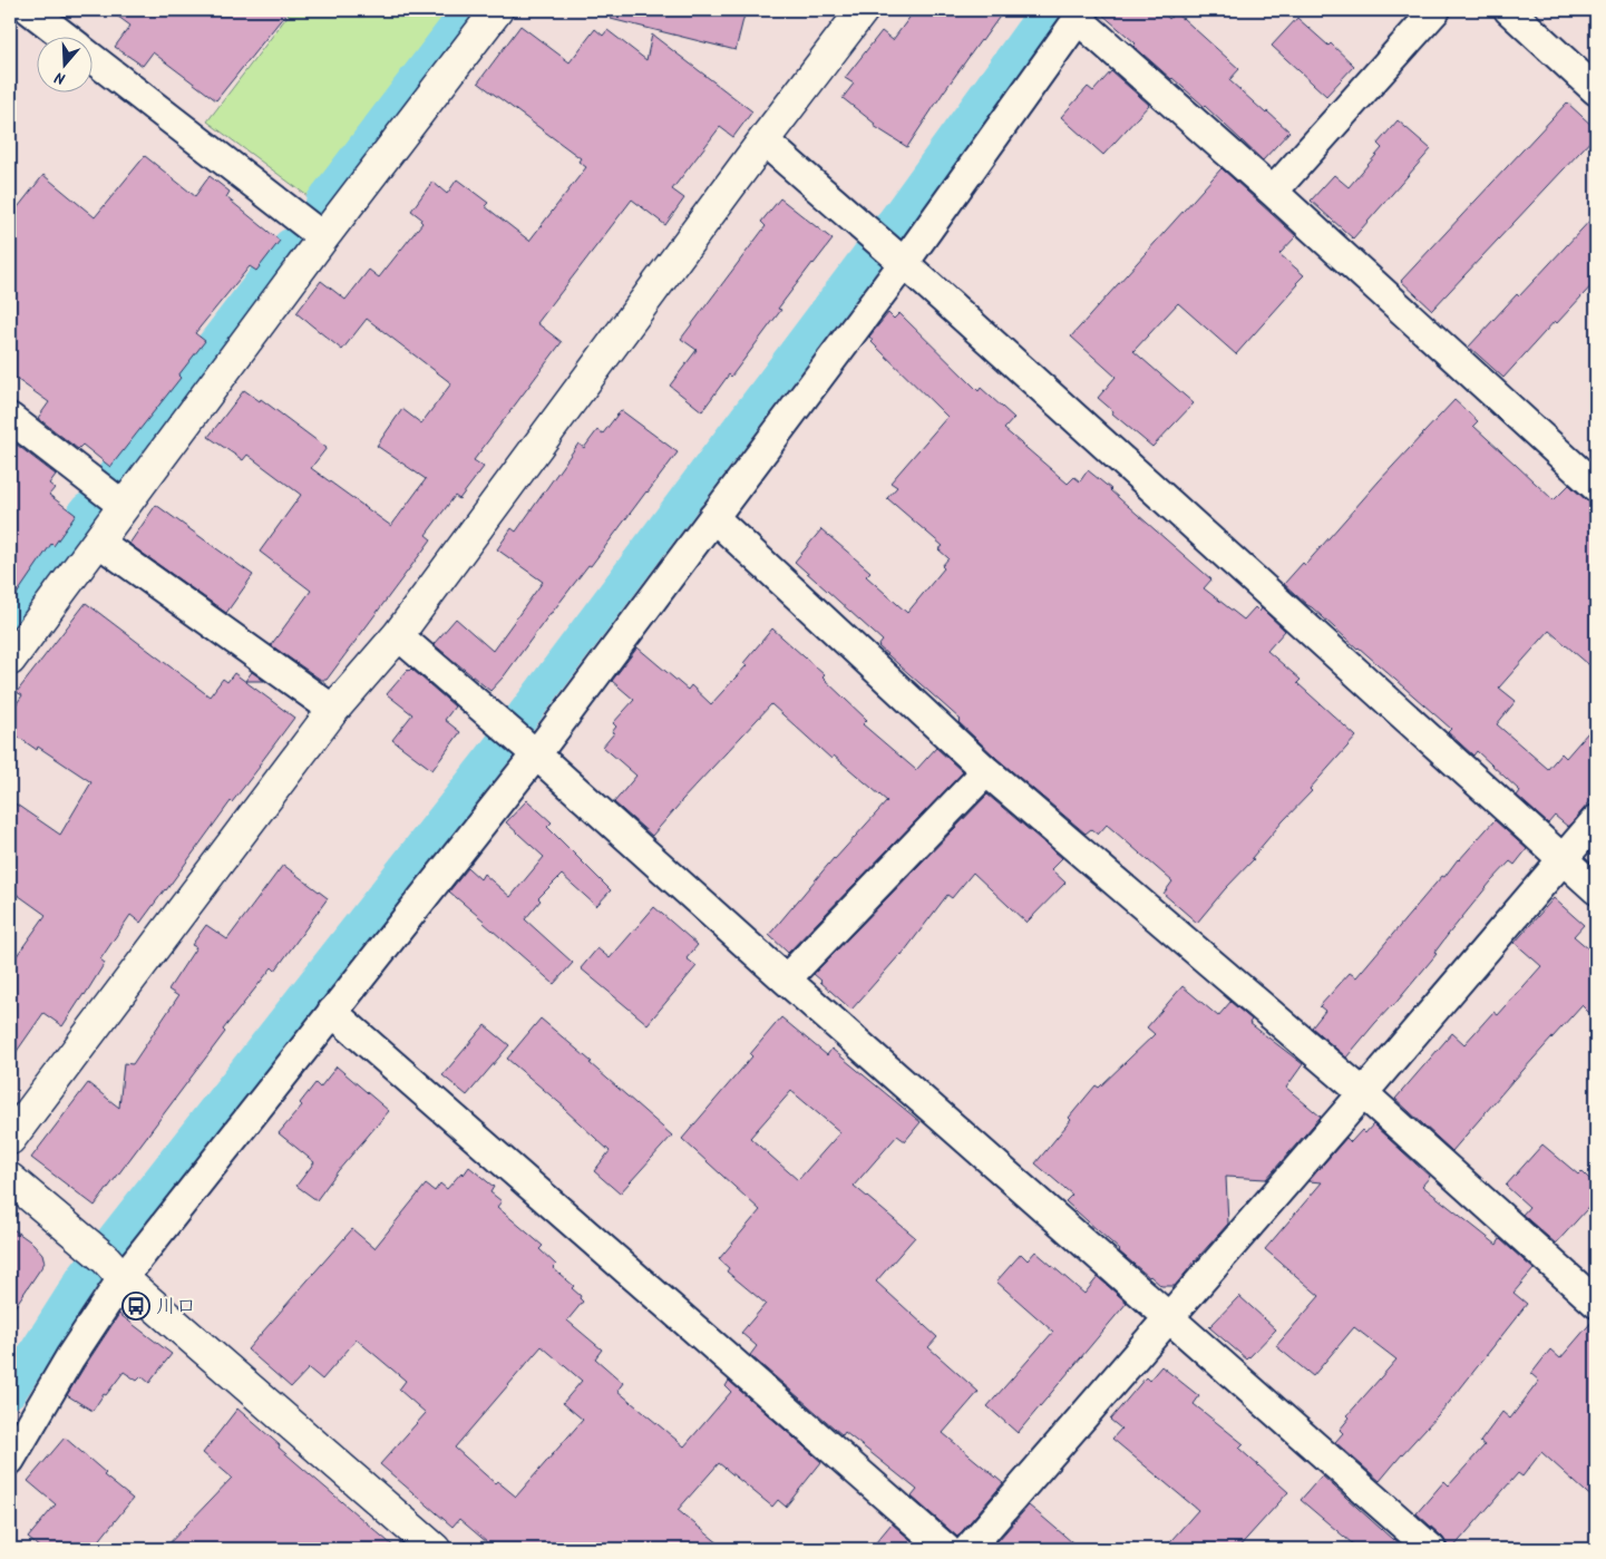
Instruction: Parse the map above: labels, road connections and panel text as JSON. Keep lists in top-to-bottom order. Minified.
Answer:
{"places":{"bus stop":["川口"]},"north":"bottom"}
